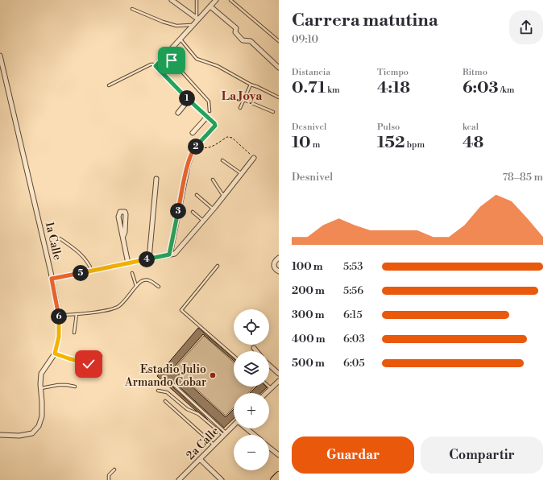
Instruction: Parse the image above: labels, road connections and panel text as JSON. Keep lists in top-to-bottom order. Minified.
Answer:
{"streets":{"street":["1a Calle","2a Calle"]},"districts":["La Joya"],"places":["Estadio Julio Armando Cobar"],"page":{"heading":["Carrera matutina","09:10"],"stats":[["Distancia","0.71 km"],["Tiempo","4:18"],["Ritmo","6:03 /km"],["Desnivel","10 m"],["Pulso","152 bpm"],["kcal","48"]],"pins":["1","2","3","4","5","6"],"chart":["Desnivel","78–85 m"],"list":[{"name":"100 m","note":"5:53"},{"name":"200 m","note":"5:56"},{"name":"300 m","note":"6:15"},{"name":"400 m","note":"6:03"},{"name":"500 m","note":"6:05"}],"map_buttons":["+","−"],"buttons":["Guardar","Compartir"]}}
